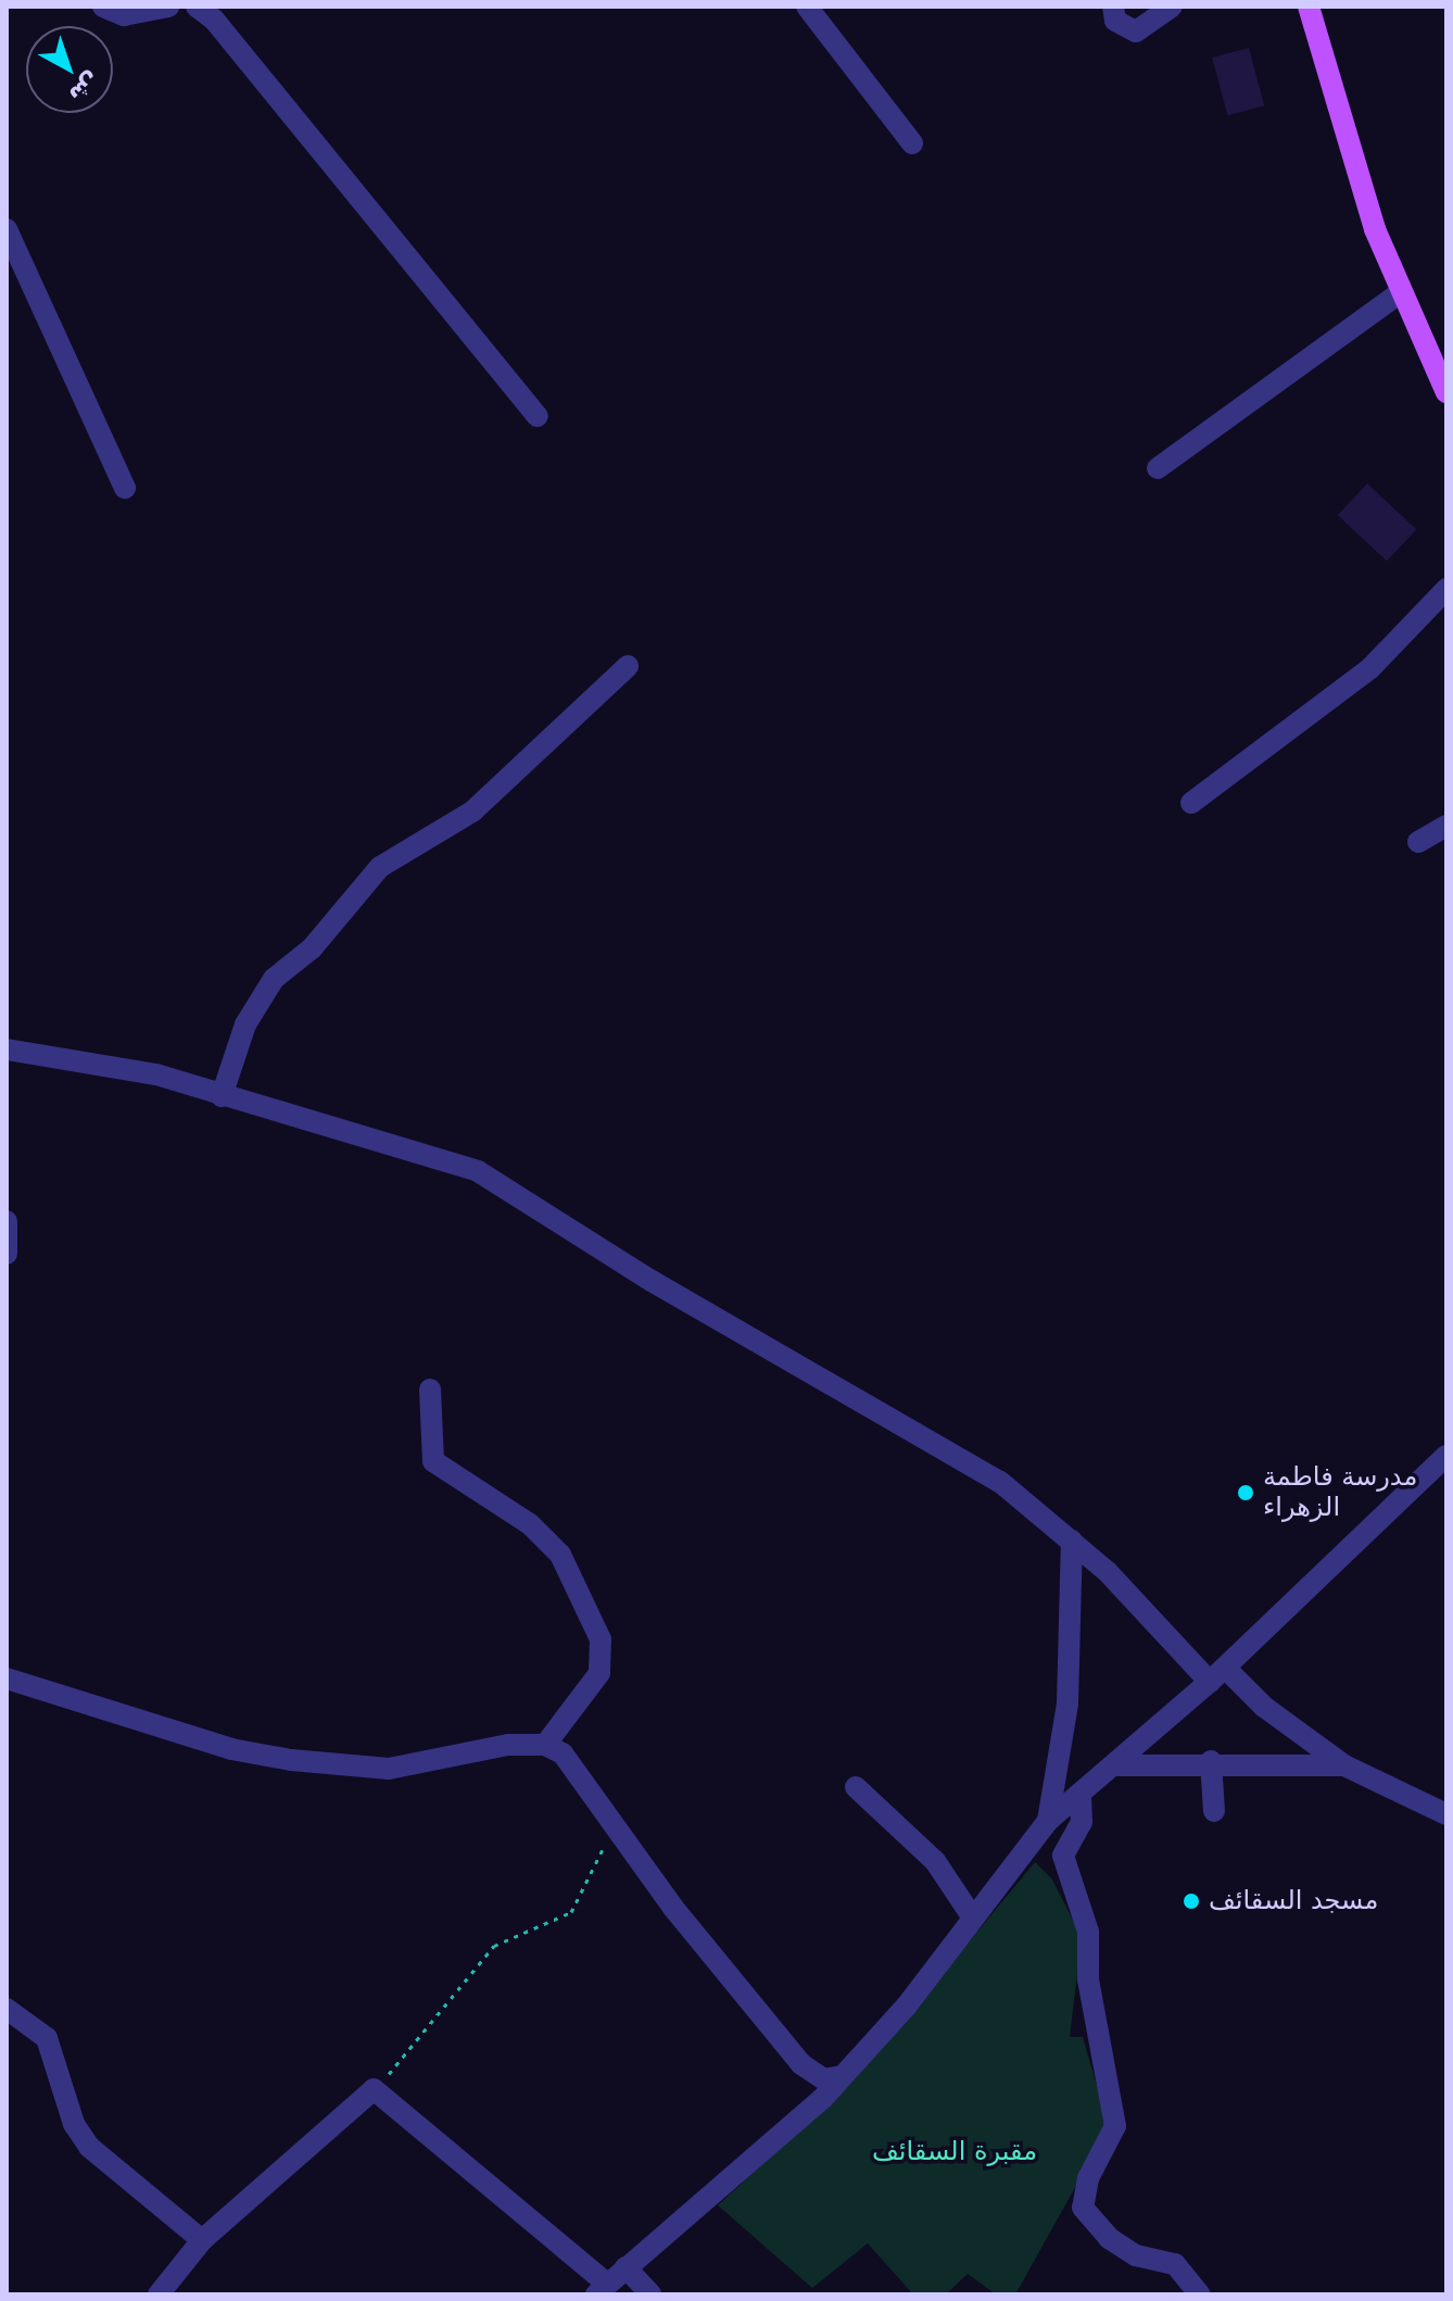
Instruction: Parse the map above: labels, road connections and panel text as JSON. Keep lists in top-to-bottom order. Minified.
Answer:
{"parks":["مقبرة السقائف"],"places":["مدرسة فاطمة الزهراء","مسجد السقائف"],"north":"bottom right"}
